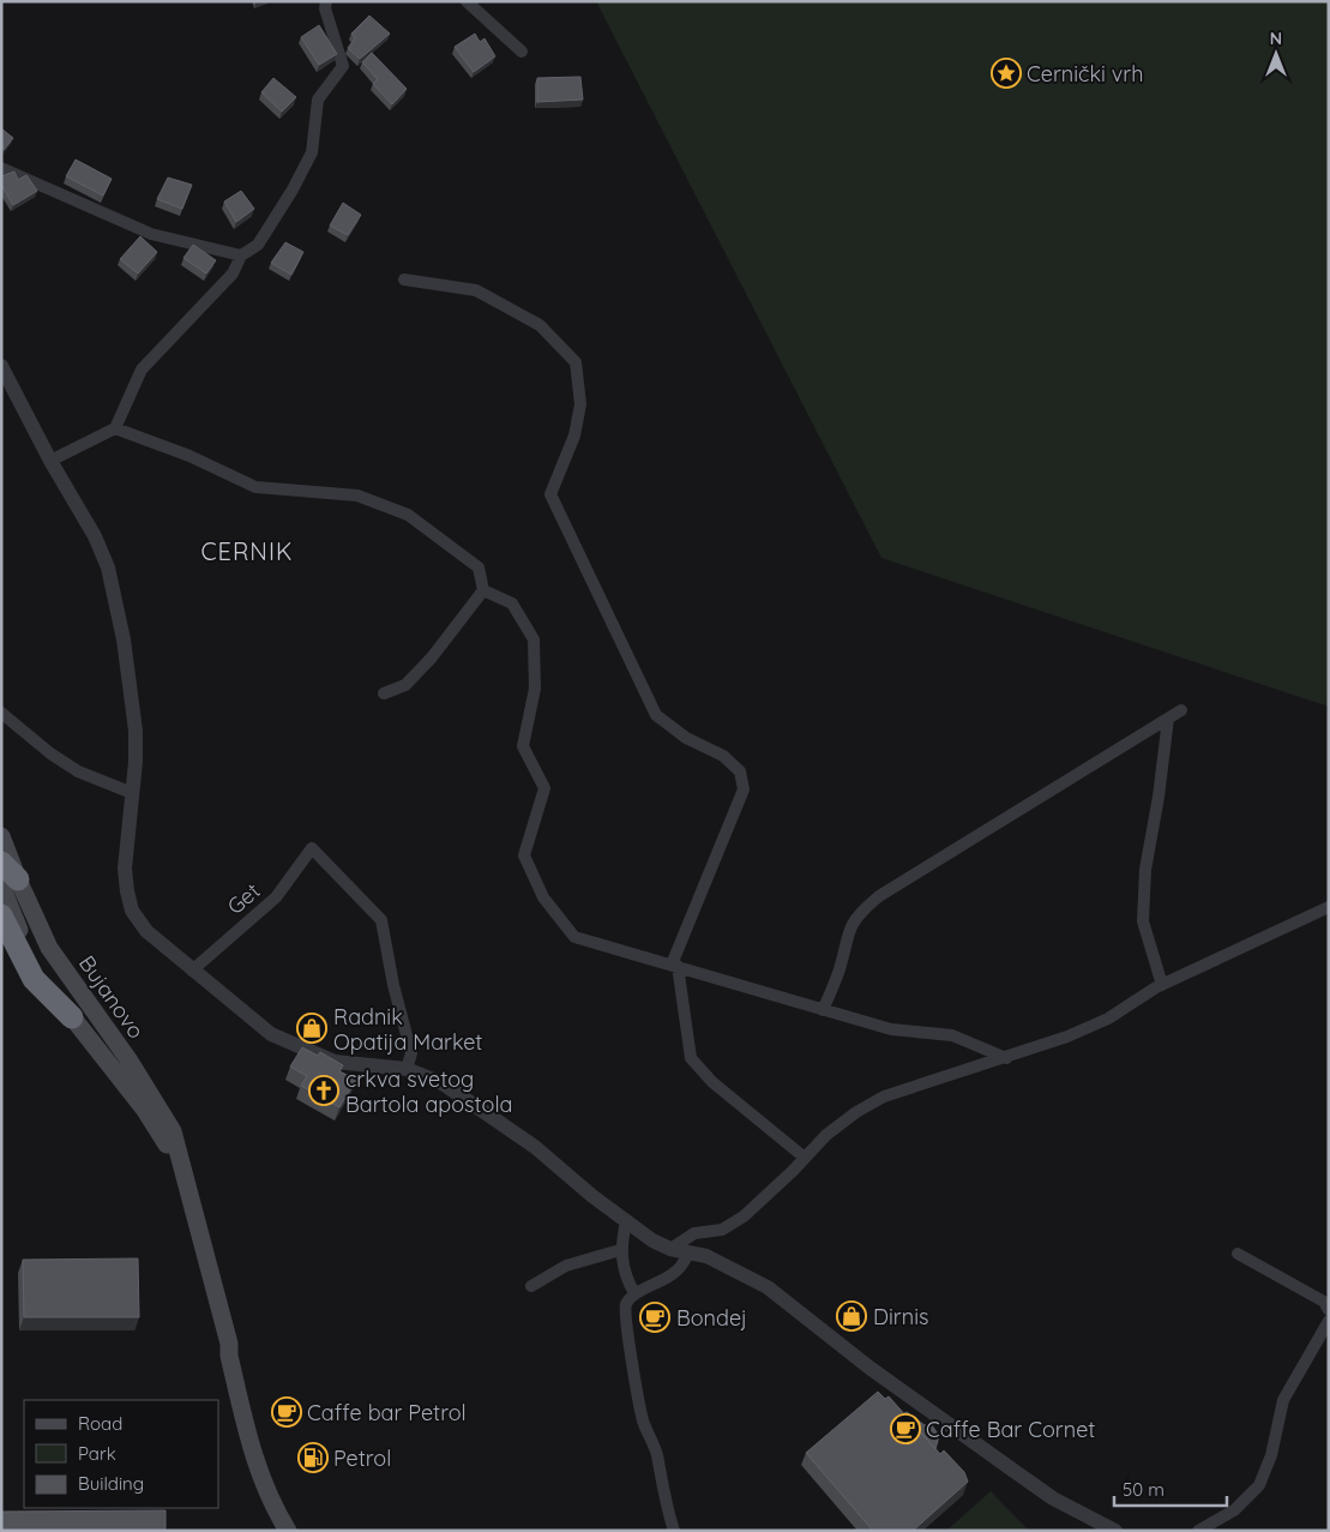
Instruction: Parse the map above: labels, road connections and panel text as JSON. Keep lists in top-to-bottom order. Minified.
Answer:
{"streets":{"main road":["Bujanovo"],"street":["Get"]},"districts":["CERNIK"],"places":{"place":["Cernički vrh"],"shop":["Radnik Opatija Market","Dirnis"],"church":["crkva svetog Bartola apostola"],"cafe":["Bondej","Caffe bar Petrol","Caffe Bar Cornet"],"fuel station":["Petrol"]},"legend":["Road","Park","Building"],"scale_bar":"50 m","north":"top"}
